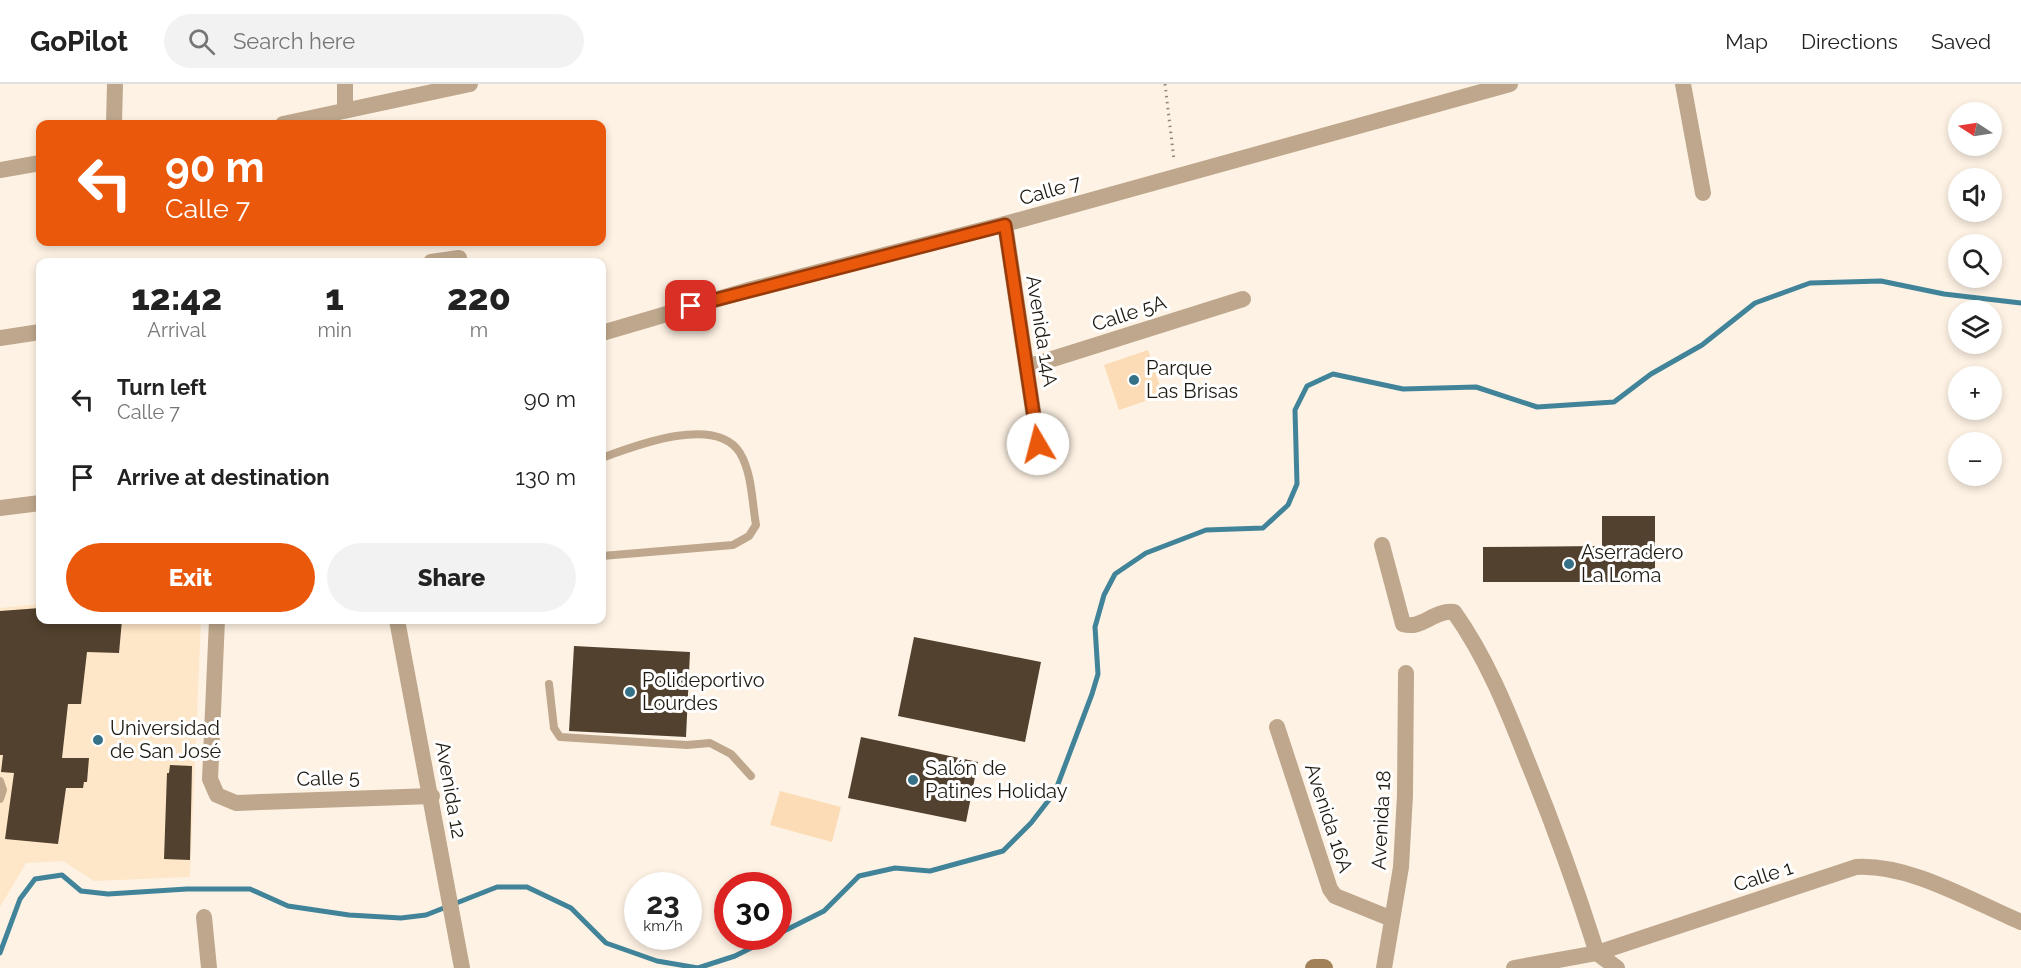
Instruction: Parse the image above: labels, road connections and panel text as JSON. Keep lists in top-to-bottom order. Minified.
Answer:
{"streets":{"street":["Calle 7","Calle 5A","Avenida 14A","Calle 5","Avenida 12","Avenida 16A","Avenida 18","Calle 1"]},"crossings":[["Calle 7","Avenida 14A"],["Calle 5A","Avenida 14A"],["Calle 5","Avenida 12"],["Avenida 16A","Avenida 18"]],"places":["Parque Las Brisas","Aserradero La Loma","Polideportivo Lourdes","Universidad de San José","Salón de Patines Holiday"],"north":"left","page":{"header":"GoPilot","search":"Search here","nav":["Map","Directions","Saved"],"map_buttons":["+","−"],"turn":["90 m","Calle 7"],"eta":["12:42","Arrival","1","min","220","m"],"list":[{"name":"Turn left","note":"Calle 7","value":"90 m"},{"name":"Arrive at destination","value":"130 m"}],"buttons":["Exit","Share"],"speed":"23 km/h","limit":"30"}}
